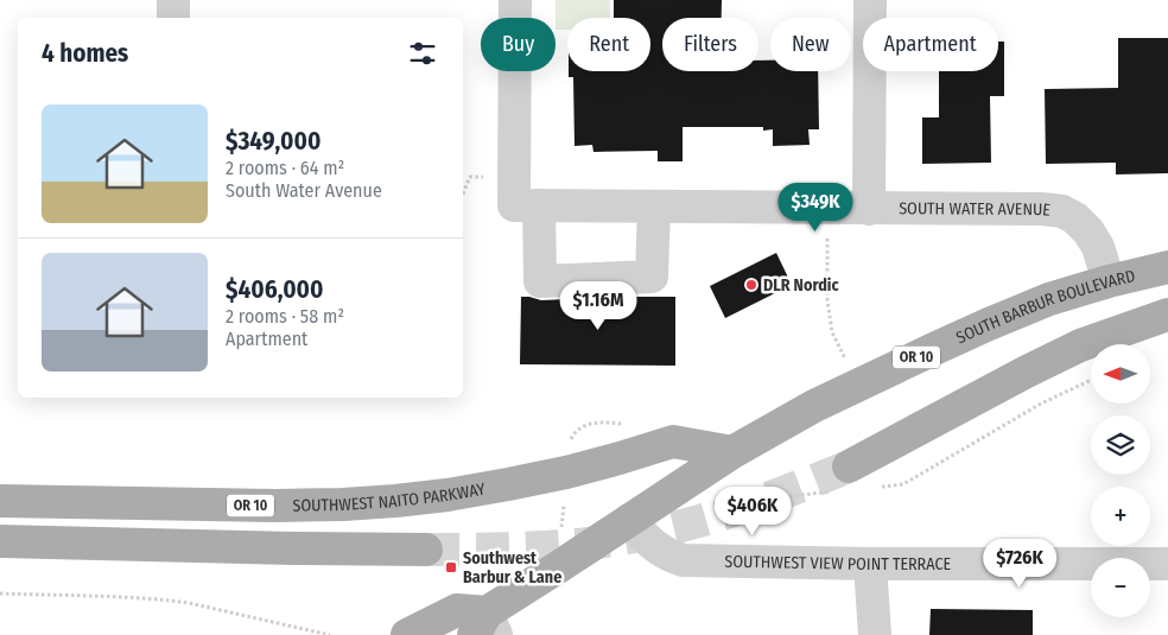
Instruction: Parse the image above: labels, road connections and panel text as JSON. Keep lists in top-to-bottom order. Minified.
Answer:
{"streets":{"main road":["SOUTH BARBUR BOULEVARD","OR 10","SOUTHWEST NAITO PARKWAY"],"street":["SOUTH WATER AVENUE","SOUTHWEST VIEW POINT TERRACE"]},"crossings":[["SOUTH WATER AVENUE","SOUTH BARBUR BOULEVARD"],["SOUTH BARBUR BOULEVARD","SOUTHWEST NAITO PARKWAY"],["SOUTH BARBUR BOULEVARD","SOUTHWEST VIEW POINT TERRACE"]],"places":{"other":["DLR Nordic"],"transit":["Southwest Barbur & Lane"]},"north":"left","page":{"chip":["Buy","Rent","Filters","New","Apartment"],"heading":"4 homes","list":[{"name":"$349,000","note":"2 rooms · 64 m² · South Water Avenue"},{"name":"$406,000","note":"2 rooms · 58 m² · Apartment"}],"price":["$349K","$1.16M","$406K","$726K"],"map_buttons":["+","−"]}}
